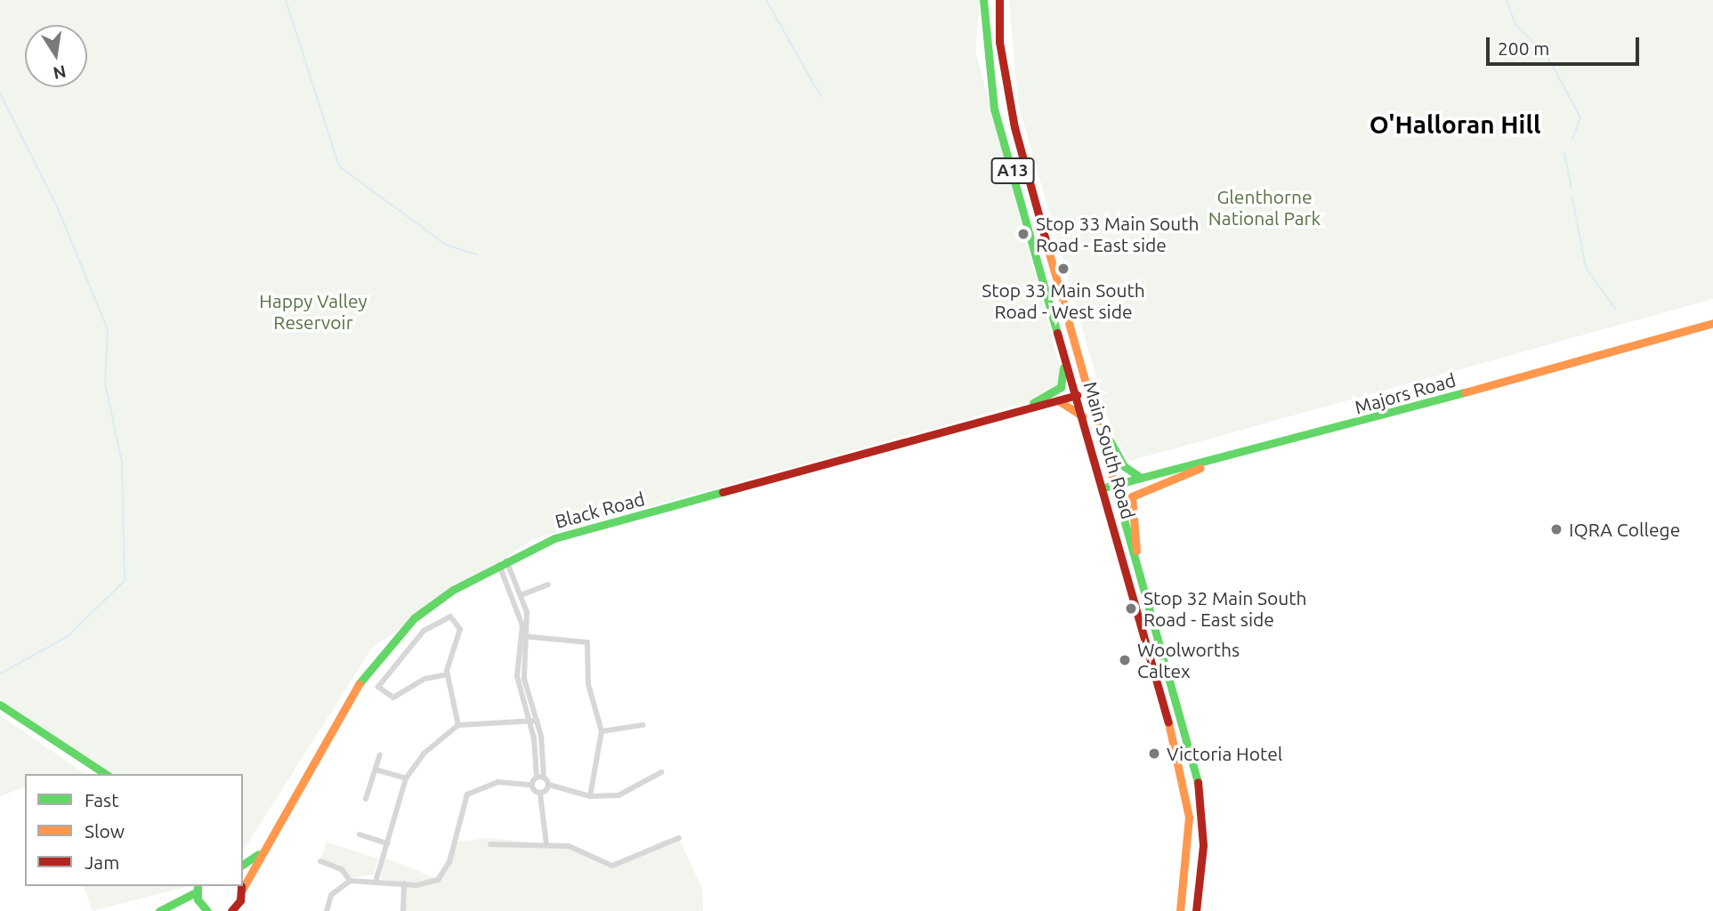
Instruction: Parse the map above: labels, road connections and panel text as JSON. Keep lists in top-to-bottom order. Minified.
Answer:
{"streets":{"main road":["A13","Majors Road","Main South Road","Black Road"]},"crossings":[["A13","Majors Road"],["A13","Main South Road"],["A13","Black Road"],["Majors Road","Main South Road"],["Main South Road","Black Road"]],"districts":["O'Halloran Hill"],"parks":["Glenthorne National Park","Happy Valley Reservoir"],"places":["Stop 33 Main South Road - East side","Stop 33 Main South Road - West side","IQRA College","Stop 32 Main South Road - East side","Woolworths Caltex","Victoria Hotel"],"legend":["Fast","Slow","Jam"],"scale_bar":"200 m","north":"bottom"}
